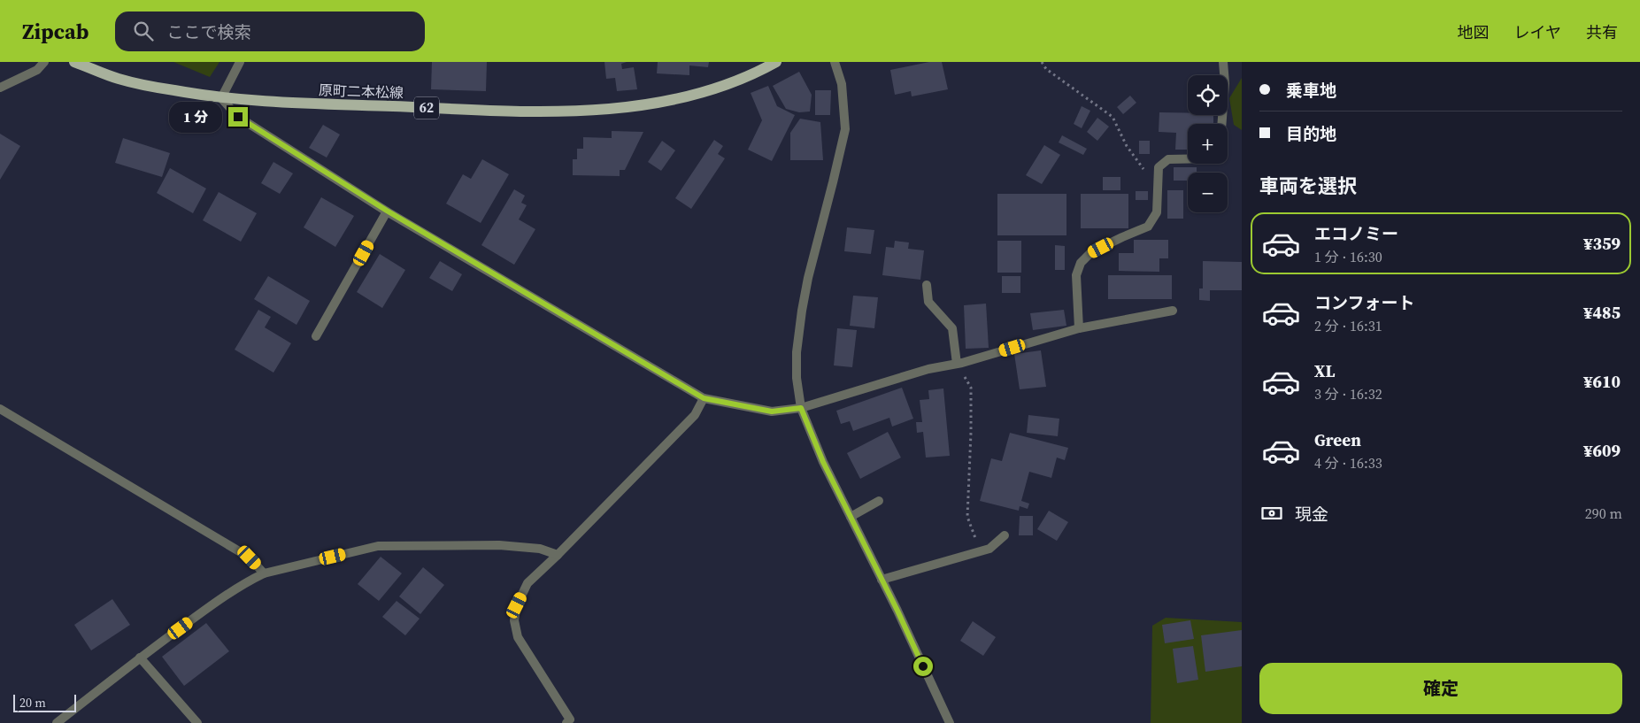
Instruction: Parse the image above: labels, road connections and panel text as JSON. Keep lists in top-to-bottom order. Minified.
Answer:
{"streets":{"main road":["原町二本松線","62"]},"scale_bar":"20 m","page":{"header":"Zipcab","search":"ここで検索","nav":["地図","レイヤ","共有"],"banner":["乗車地","目的地"],"map_buttons":["+","−"],"bubble":"1 分","heading":"車両を選択","list":[{"name":"エコノミー","note":"1 分 · 16:30","value":"¥359"},{"name":"コンフォート","note":"2 分 · 16:31","value":"¥485"},{"name":"XL","note":"3 分 · 16:32","value":"¥610"},{"name":"Green","note":"4 分 · 16:33","value":"¥609"}],"pay":["現金","290 m"],"buttons":"確定","scale":"20 m"}}
